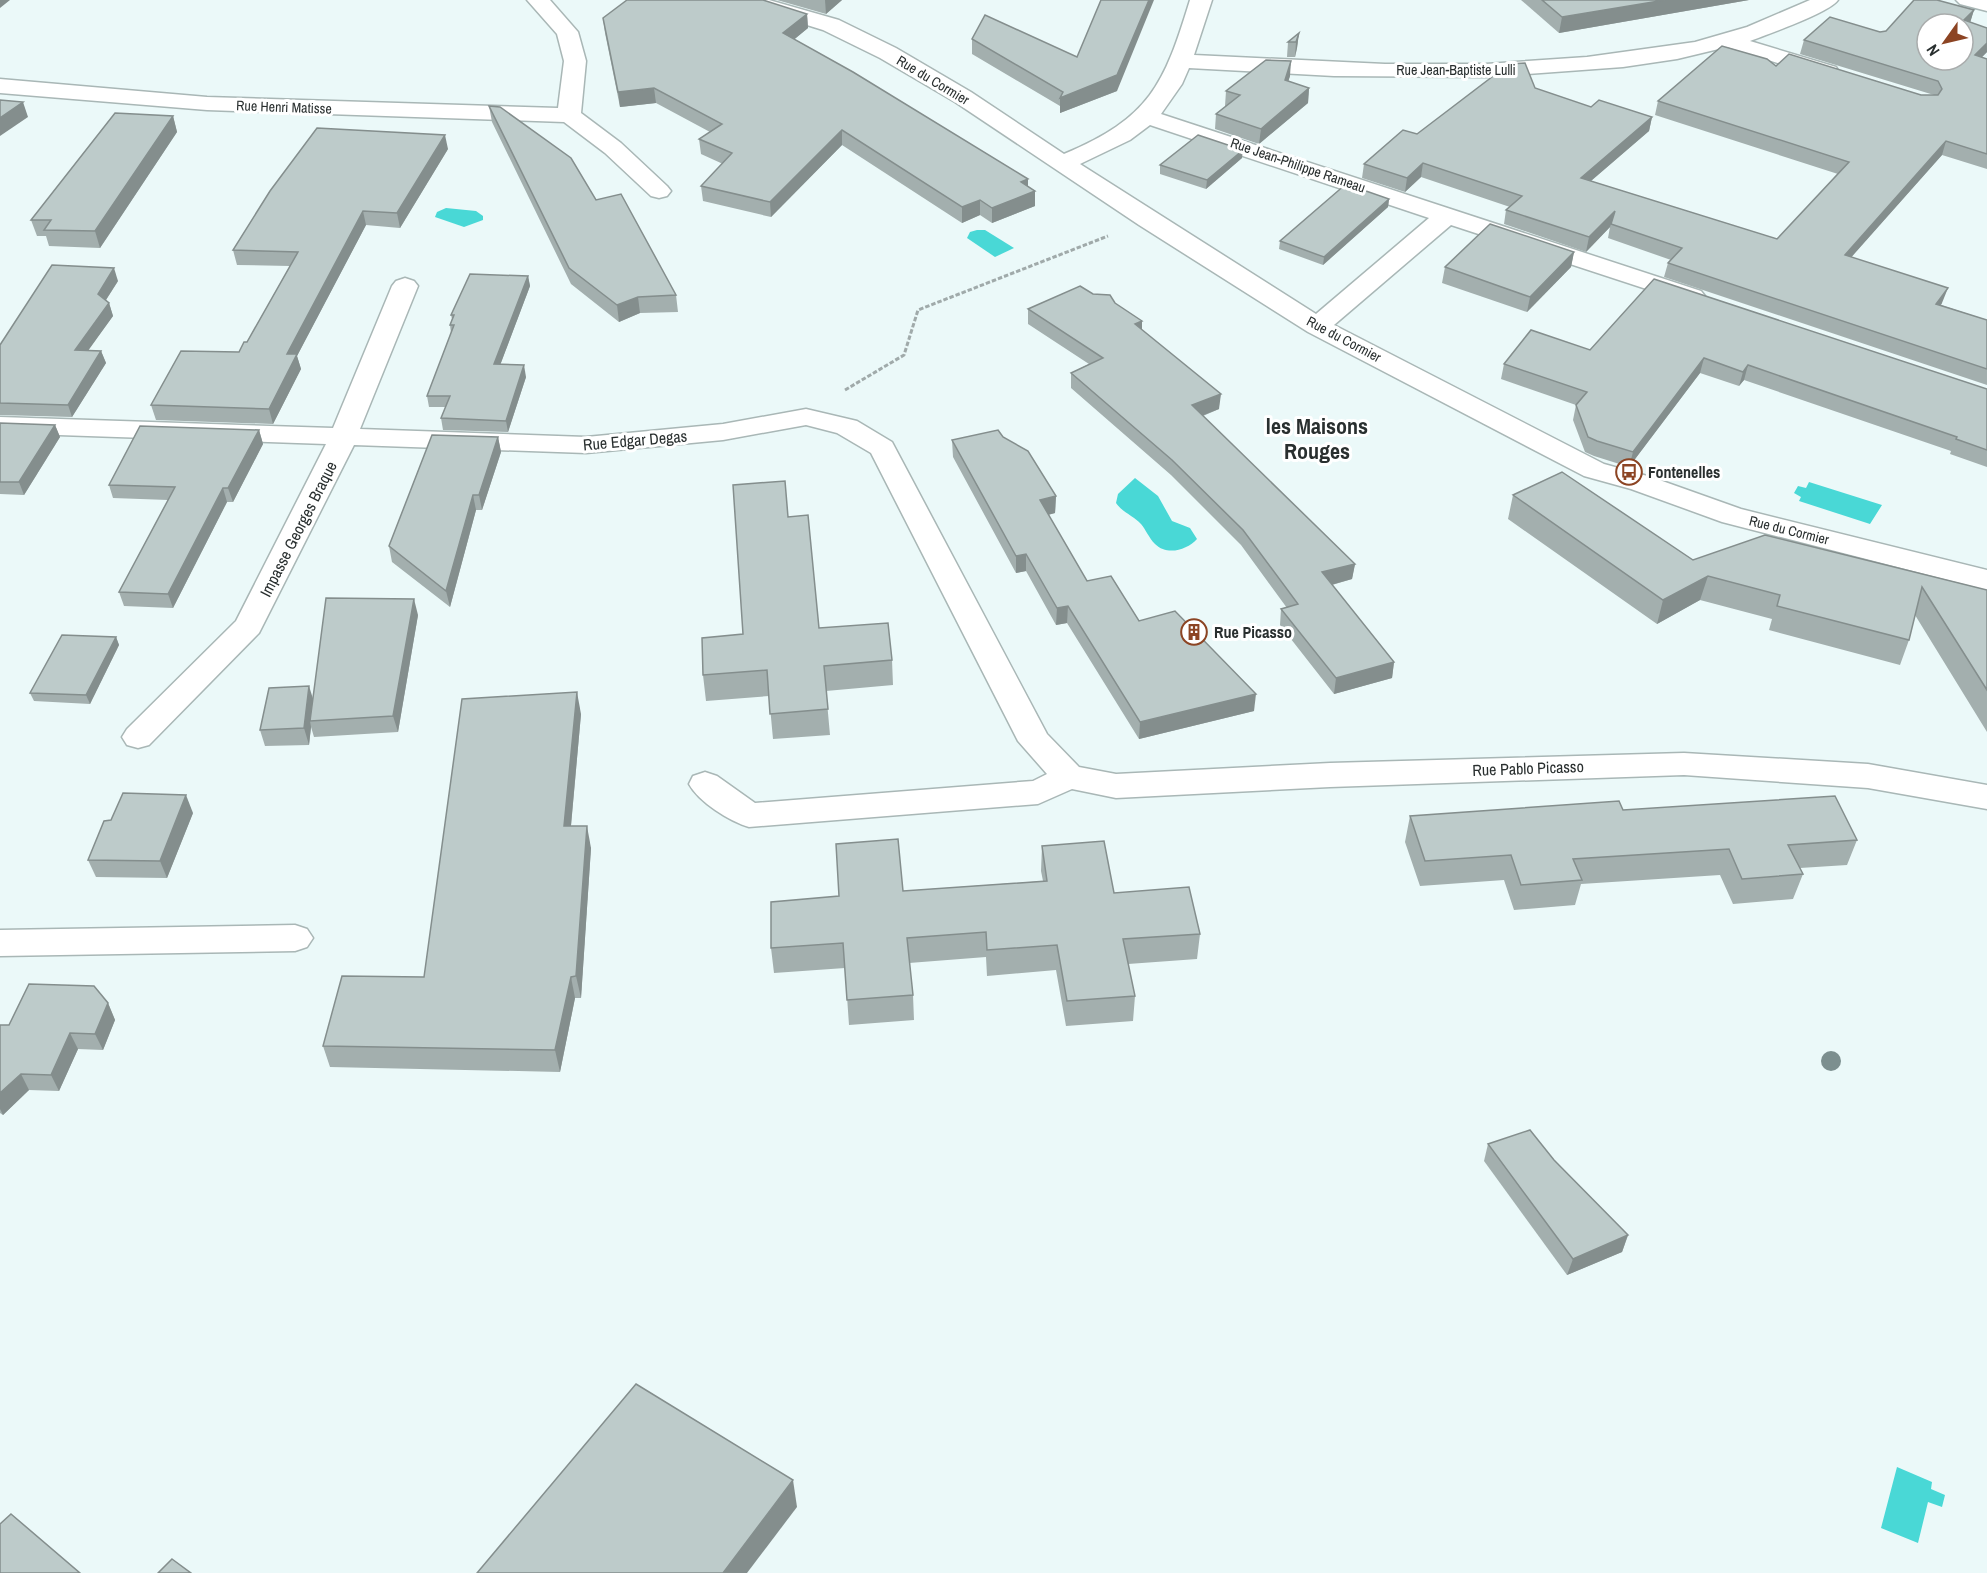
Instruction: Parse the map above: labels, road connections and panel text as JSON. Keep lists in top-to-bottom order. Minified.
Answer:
{"streets":{"street":["Rue Jean-Baptiste Lulli","Rue du Cormier","Rue Henri Matisse","Rue Jean-Philippe Rameau","Rue Edgar Degas","Impasse Georges Braque","Rue Pablo Picasso"]},"crossings":[["Rue Edgar Degas","Impasse Georges Braque"],["Rue Edgar Degas","Rue Pablo Picasso"]],"districts":["les Maisons Rouges"],"places":{"bus stop":["Fontenelles"],"building":["Rue Picasso"]},"north":"bottom left"}
